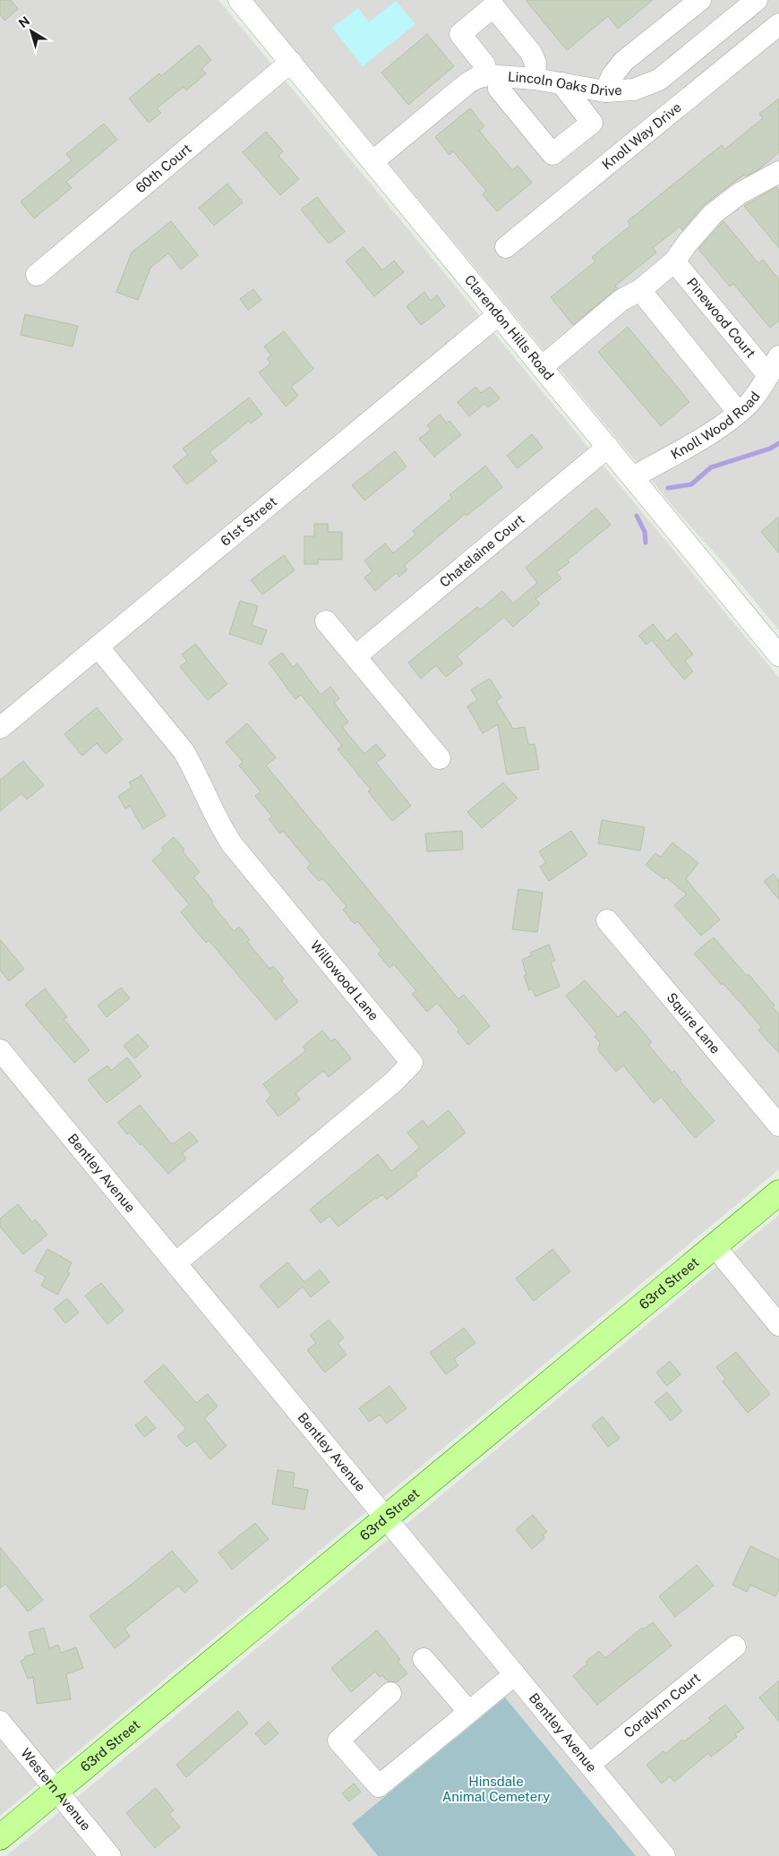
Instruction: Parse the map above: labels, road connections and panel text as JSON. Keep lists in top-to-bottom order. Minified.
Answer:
{"streets":{"main road":["63rd Street"],"street":["Lincoln Oaks Drive","Knoll Way Drive","60th Court","Pinewood Court","Clarendon Hills Road","Knoll Wood Road","61st Street","Chatelaine Court","Willowood Lane","Squire Lane","Bentley Avenue","Coralynn Court","Western Avenue"]},"crossings":[["Lincoln Oaks Drive","Clarendon Hills Road"],["60th Court","Clarendon Hills Road"],["Pinewood Court","Knoll Wood Road"],["Clarendon Hills Road","Knoll Wood Road"],["Clarendon Hills Road","61st Street"],["Clarendon Hills Road","Chatelaine Court"],["61st Street","Willowood Lane"],["Willowood Lane","Bentley Avenue"],["Bentley Avenue","63rd Street"],["Bentley Avenue","Coralynn Court"],["63rd Street","Western Avenue"]],"parks":["Hinsdale Animal Cemetery"],"north":"top left"}
